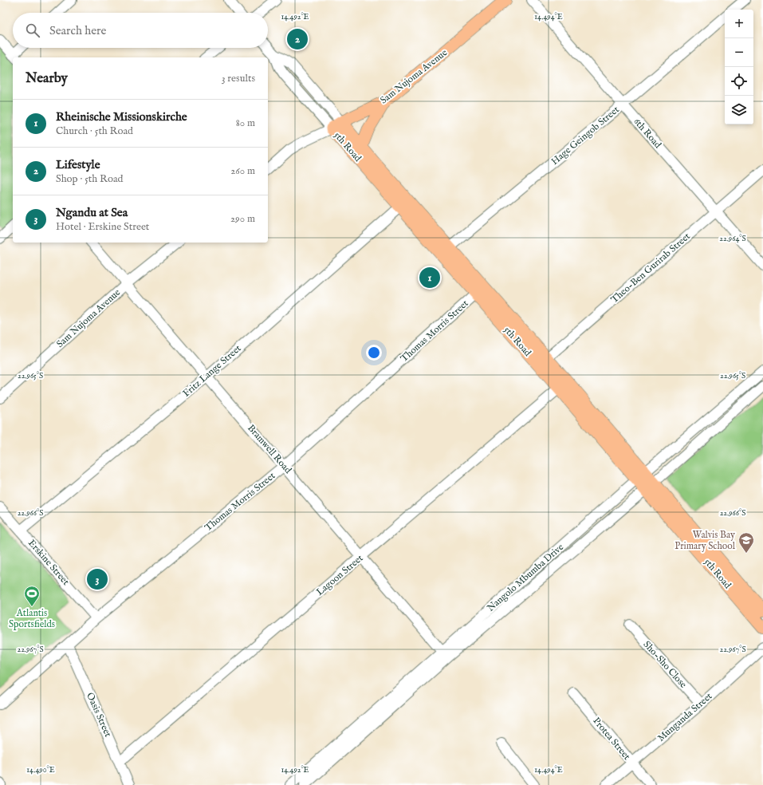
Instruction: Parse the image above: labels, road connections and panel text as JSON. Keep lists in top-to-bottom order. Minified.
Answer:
{"streets":{"main road":["Sam Nujoma Avenue","5th Road"],"street":["6th Road","Hage Geingob Street","Theo-Ben Gurirab Street","Thomas Morris Street","Fritz Lange Street","Bramwell Road","Erskine Street","Lagoon Street","Nangolo Mbumba Drive","Sho-Sho Close","Oasis Street","Munganda Street","Protea Street"]},"crossings":[["Sam Nujoma Avenue","5th Road"],["Sam Nujoma Avenue","Bramwell Road"],["6th Road","Hage Geingob Street"],["6th Road","Theo-Ben Gurirab Street"],["Hage Geingob Street","5th Road"],["5th Road","Theo-Ben Gurirab Street"],["5th Road","Thomas Morris Street"],["5th Road","Fritz Lange Street"],["5th Road","Lagoon Street"],["5th Road","Nangolo Mbumba Drive"],["Thomas Morris Street","Bramwell Road"],["Thomas Morris Street","Erskine Street"],["Thomas Morris Street","Oasis Street"],["Fritz Lange Street","Bramwell Road"],["Fritz Lange Street","Erskine Street"],["Bramwell Road","Lagoon Street"],["Bramwell Road","Nangolo Mbumba Drive"],["Lagoon Street","Oasis Street"],["Sho-Sho Close","Munganda Street"],["Munganda Street","Protea Street"]],"places":{"school or university":["Walvis Bay Primary School"],"sports":["Atlantis Sportsfields"]},"page":{"map_buttons":["+","−"],"search":"Search here","pins":["2","1","3"],"heading":["Nearby","3 results"],"list":[{"mark":"1","name":"Rheinische Missionskirche","note":"Church · 5th Road","value":"80 m"},{"mark":"2","name":"Lifestyle","note":"Shop · 5th Road","value":"260 m"},{"mark":"3","name":"Ngandu at Sea","note":"Hotel · Erskine Street","value":"290 m"}]},"coordinates":["14.492°E","14.494°E","22.964°S","22.965°S","22.966°S","22.967°S","14.490°E"]}
